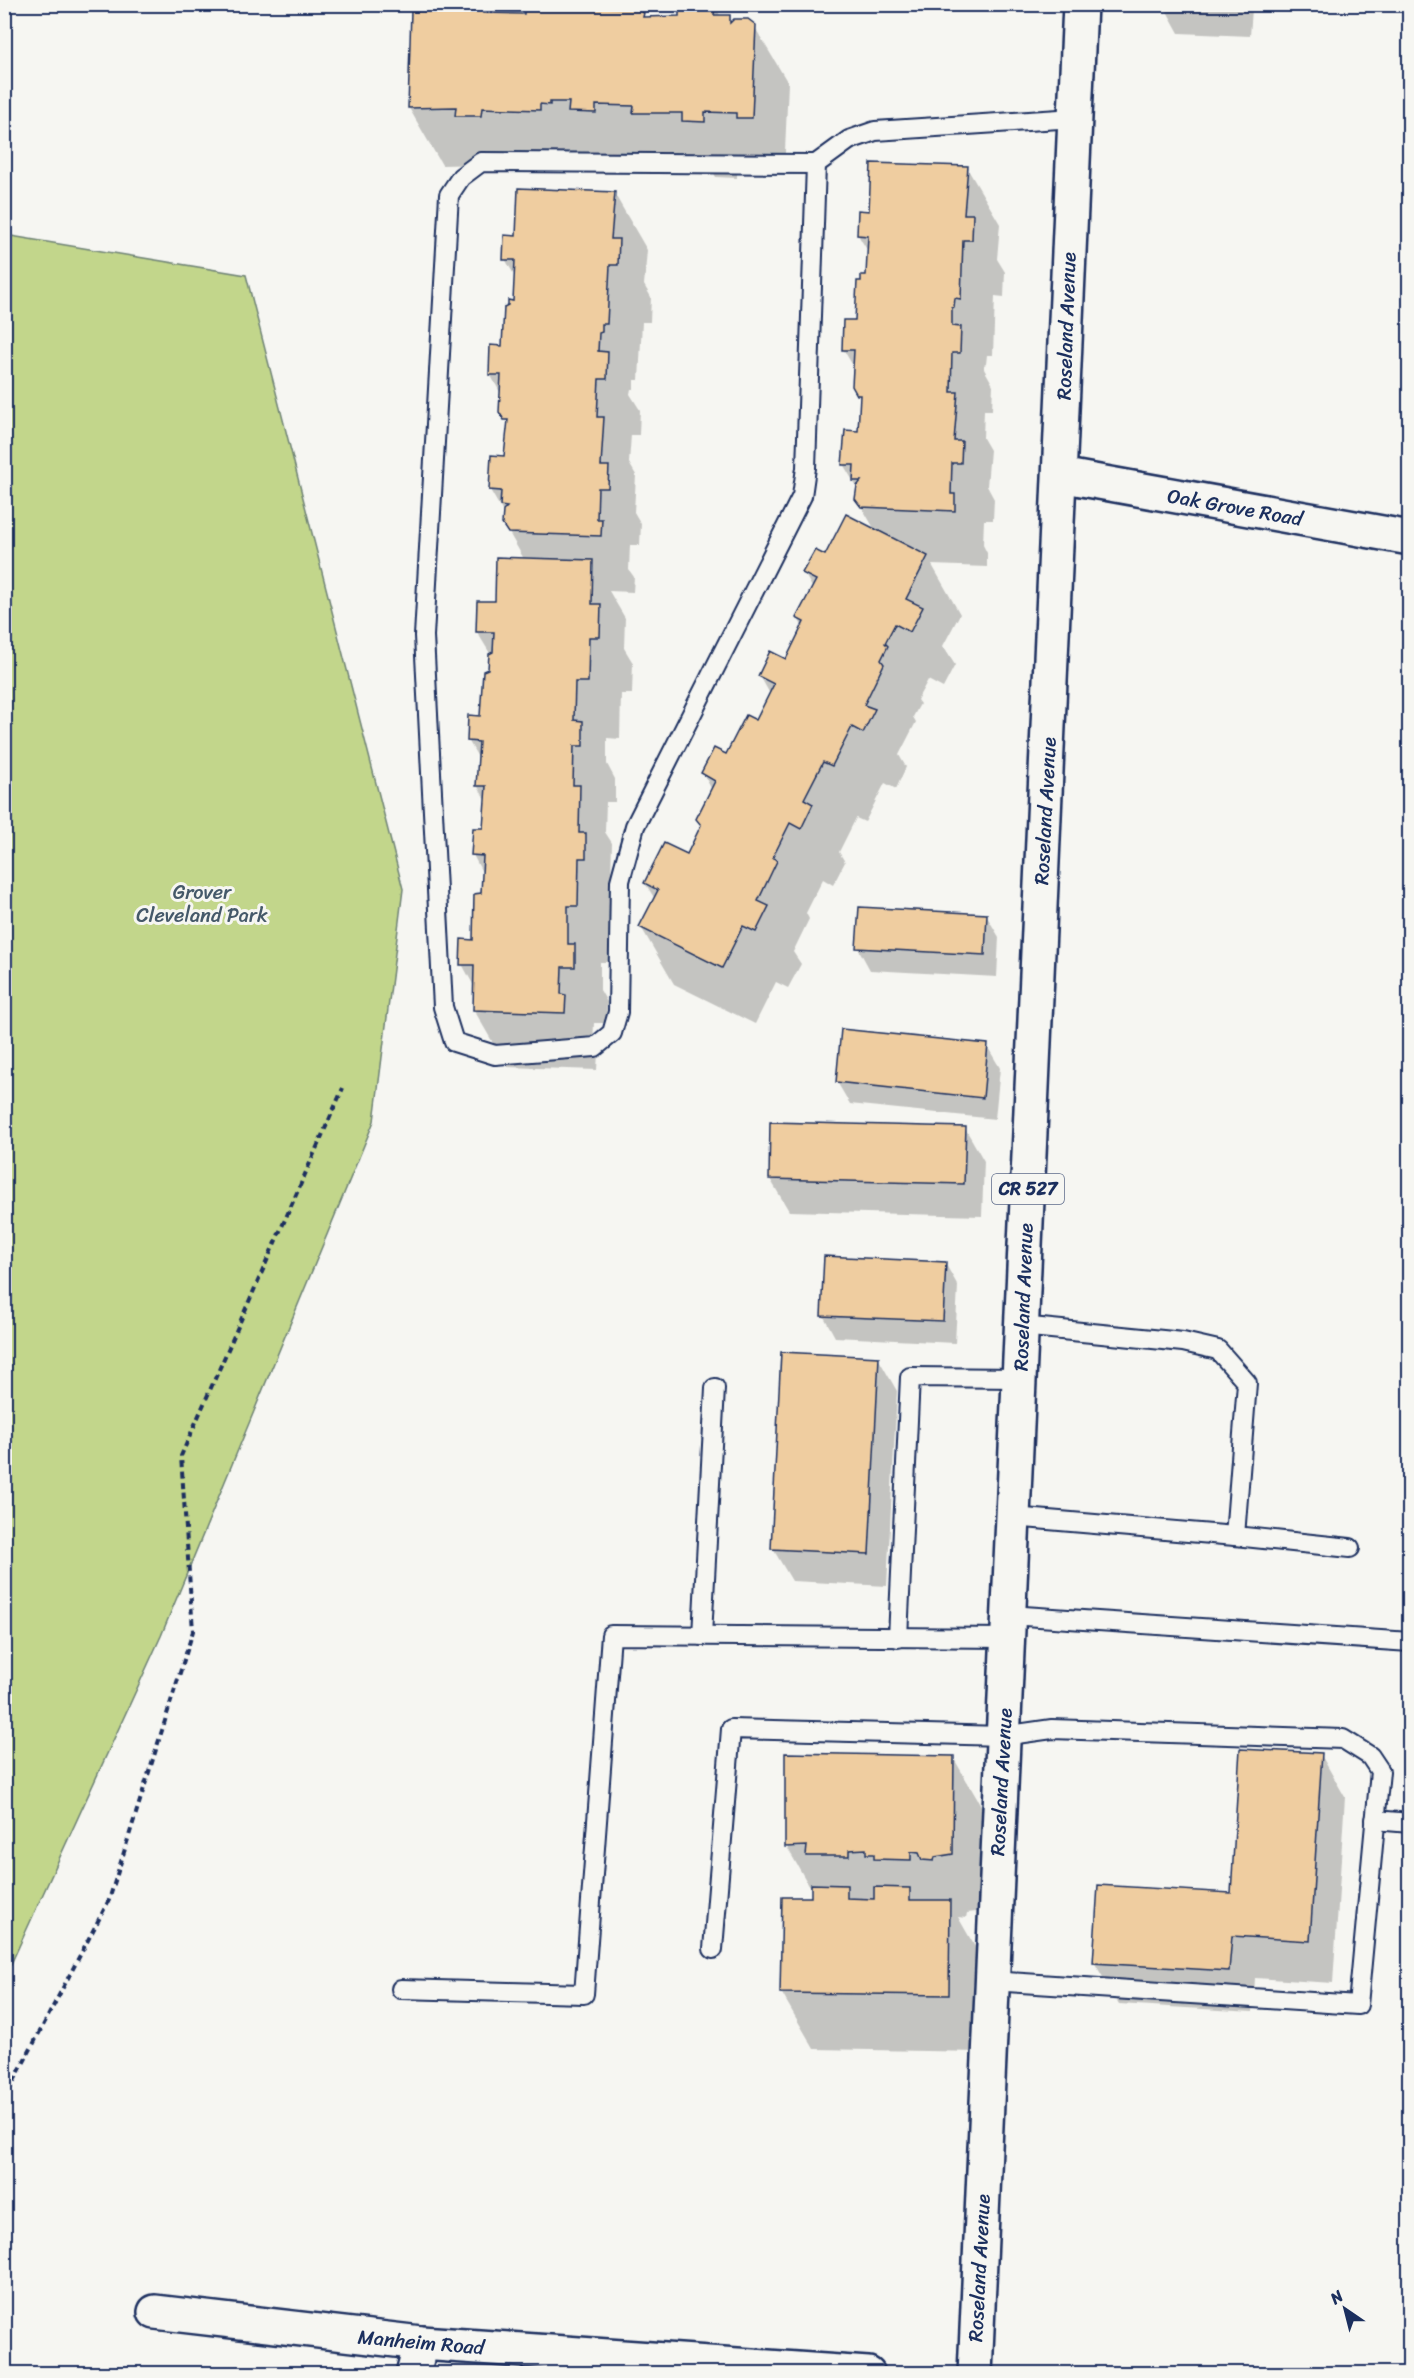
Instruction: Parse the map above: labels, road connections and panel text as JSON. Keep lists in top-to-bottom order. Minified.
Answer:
{"streets":{"main road":["Roseland Avenue","Oak Grove Road","CR 527","Manheim Road"]},"crossings":[["Roseland Avenue","Oak Grove Road"]],"parks":["Grover Cleveland Park"],"north":"top left"}
